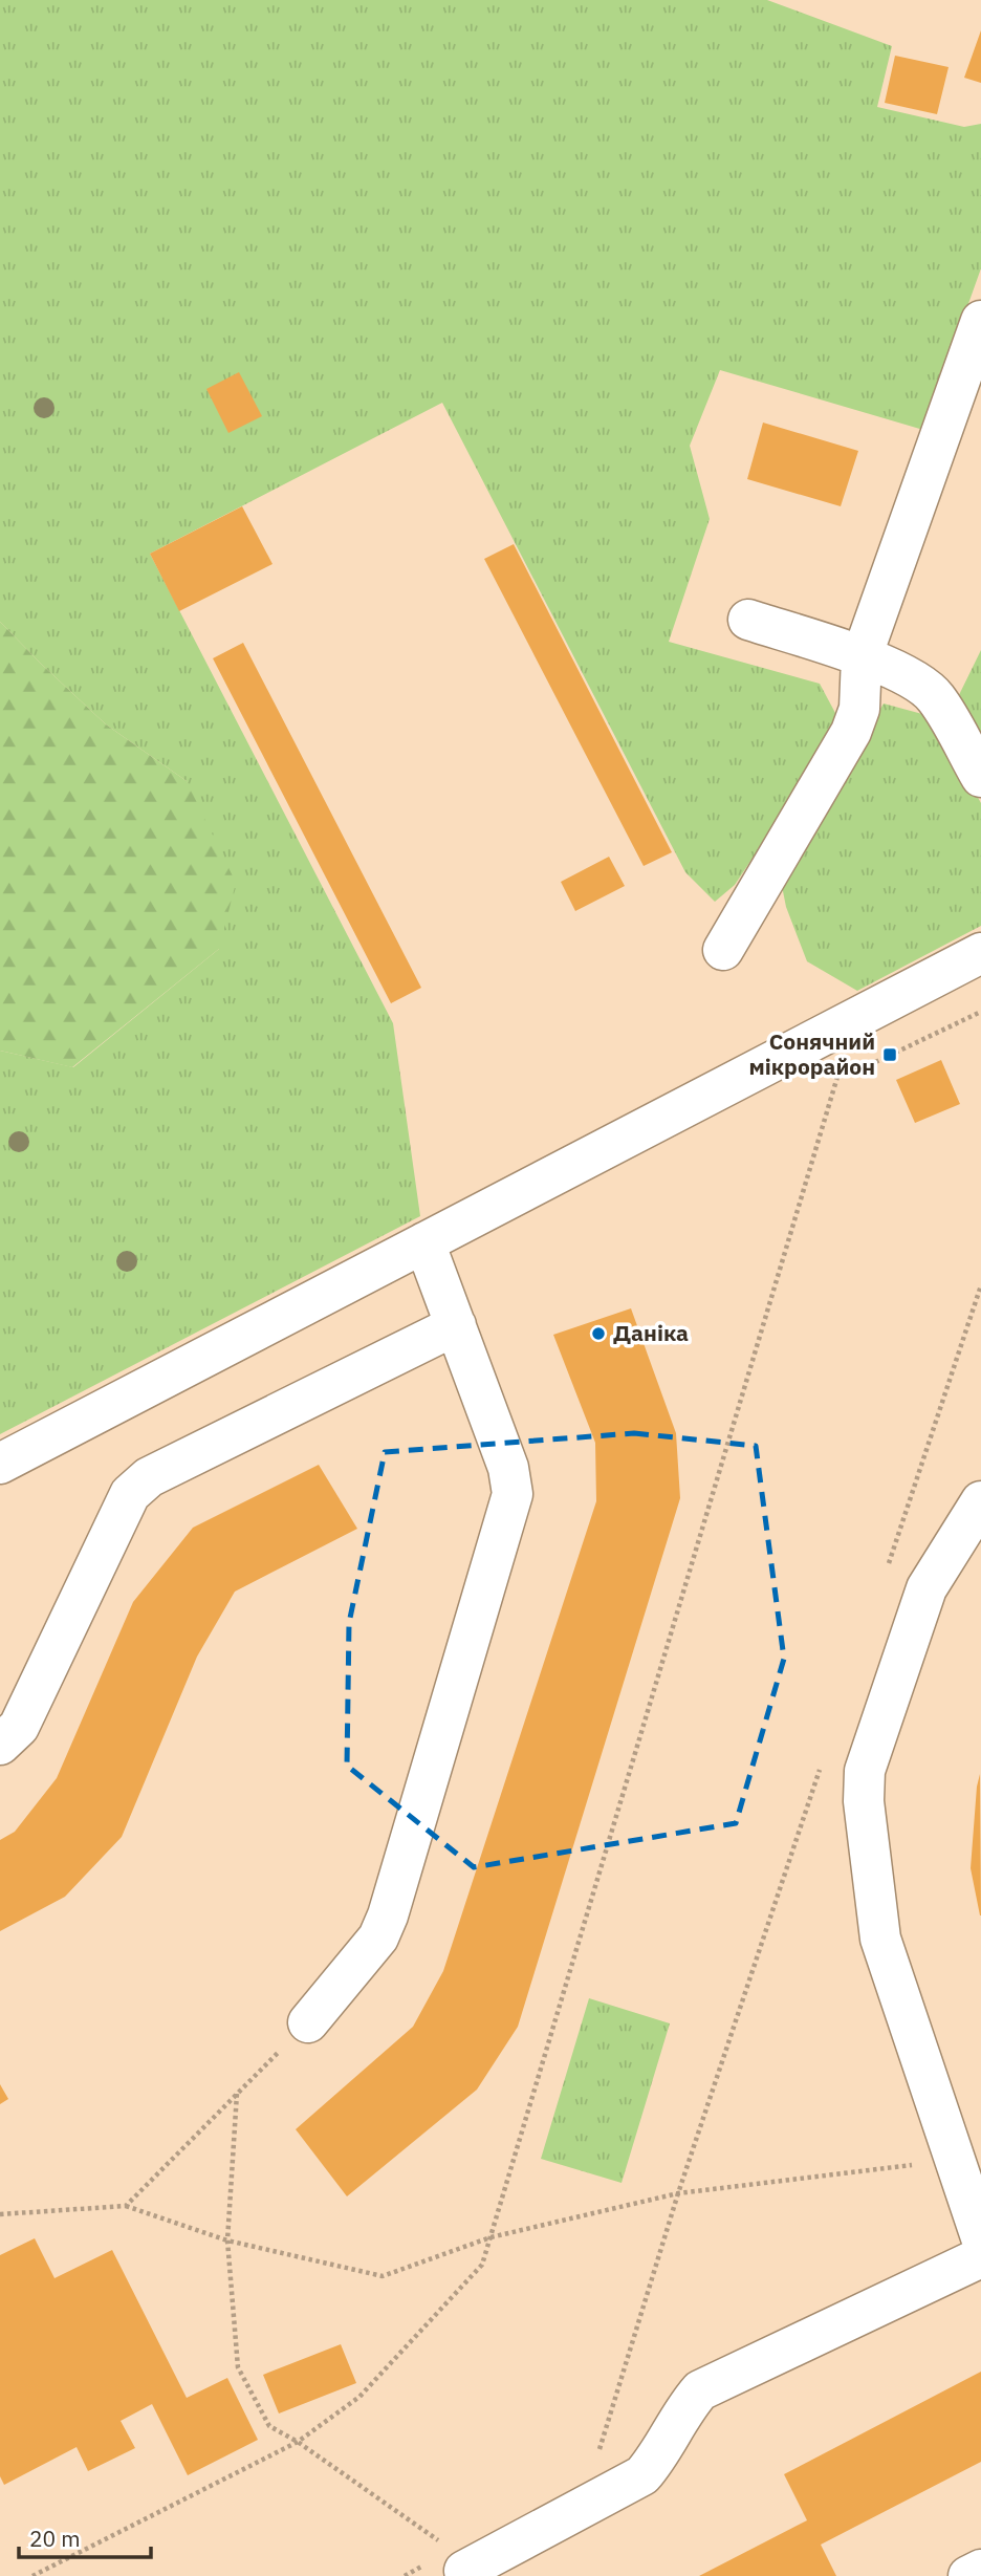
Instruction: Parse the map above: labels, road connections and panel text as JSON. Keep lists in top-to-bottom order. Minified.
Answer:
{"places":{"transit":["Сонячний мікрорайон"],"other":["Даніка"]},"scale_bar":"20 m"}
